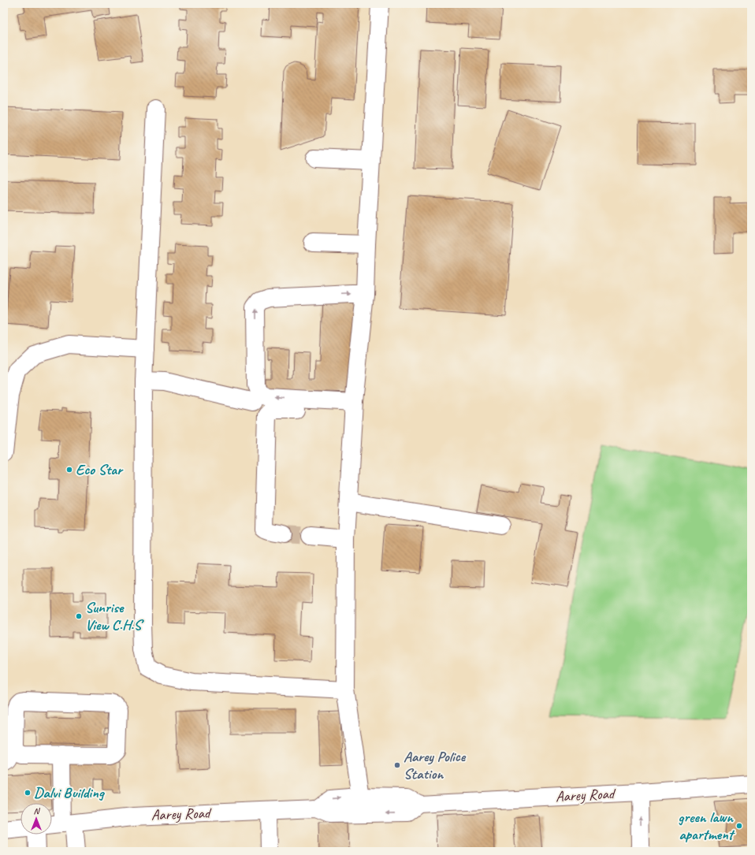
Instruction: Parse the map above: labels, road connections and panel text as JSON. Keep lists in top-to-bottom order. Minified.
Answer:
{"streets":{"street":["Aarey Road"]},"places":["Eco Star","Sunrise View C.H.S","Aarey Police Station","Dalvi Building","green lawn apartment"],"north":"top"}
